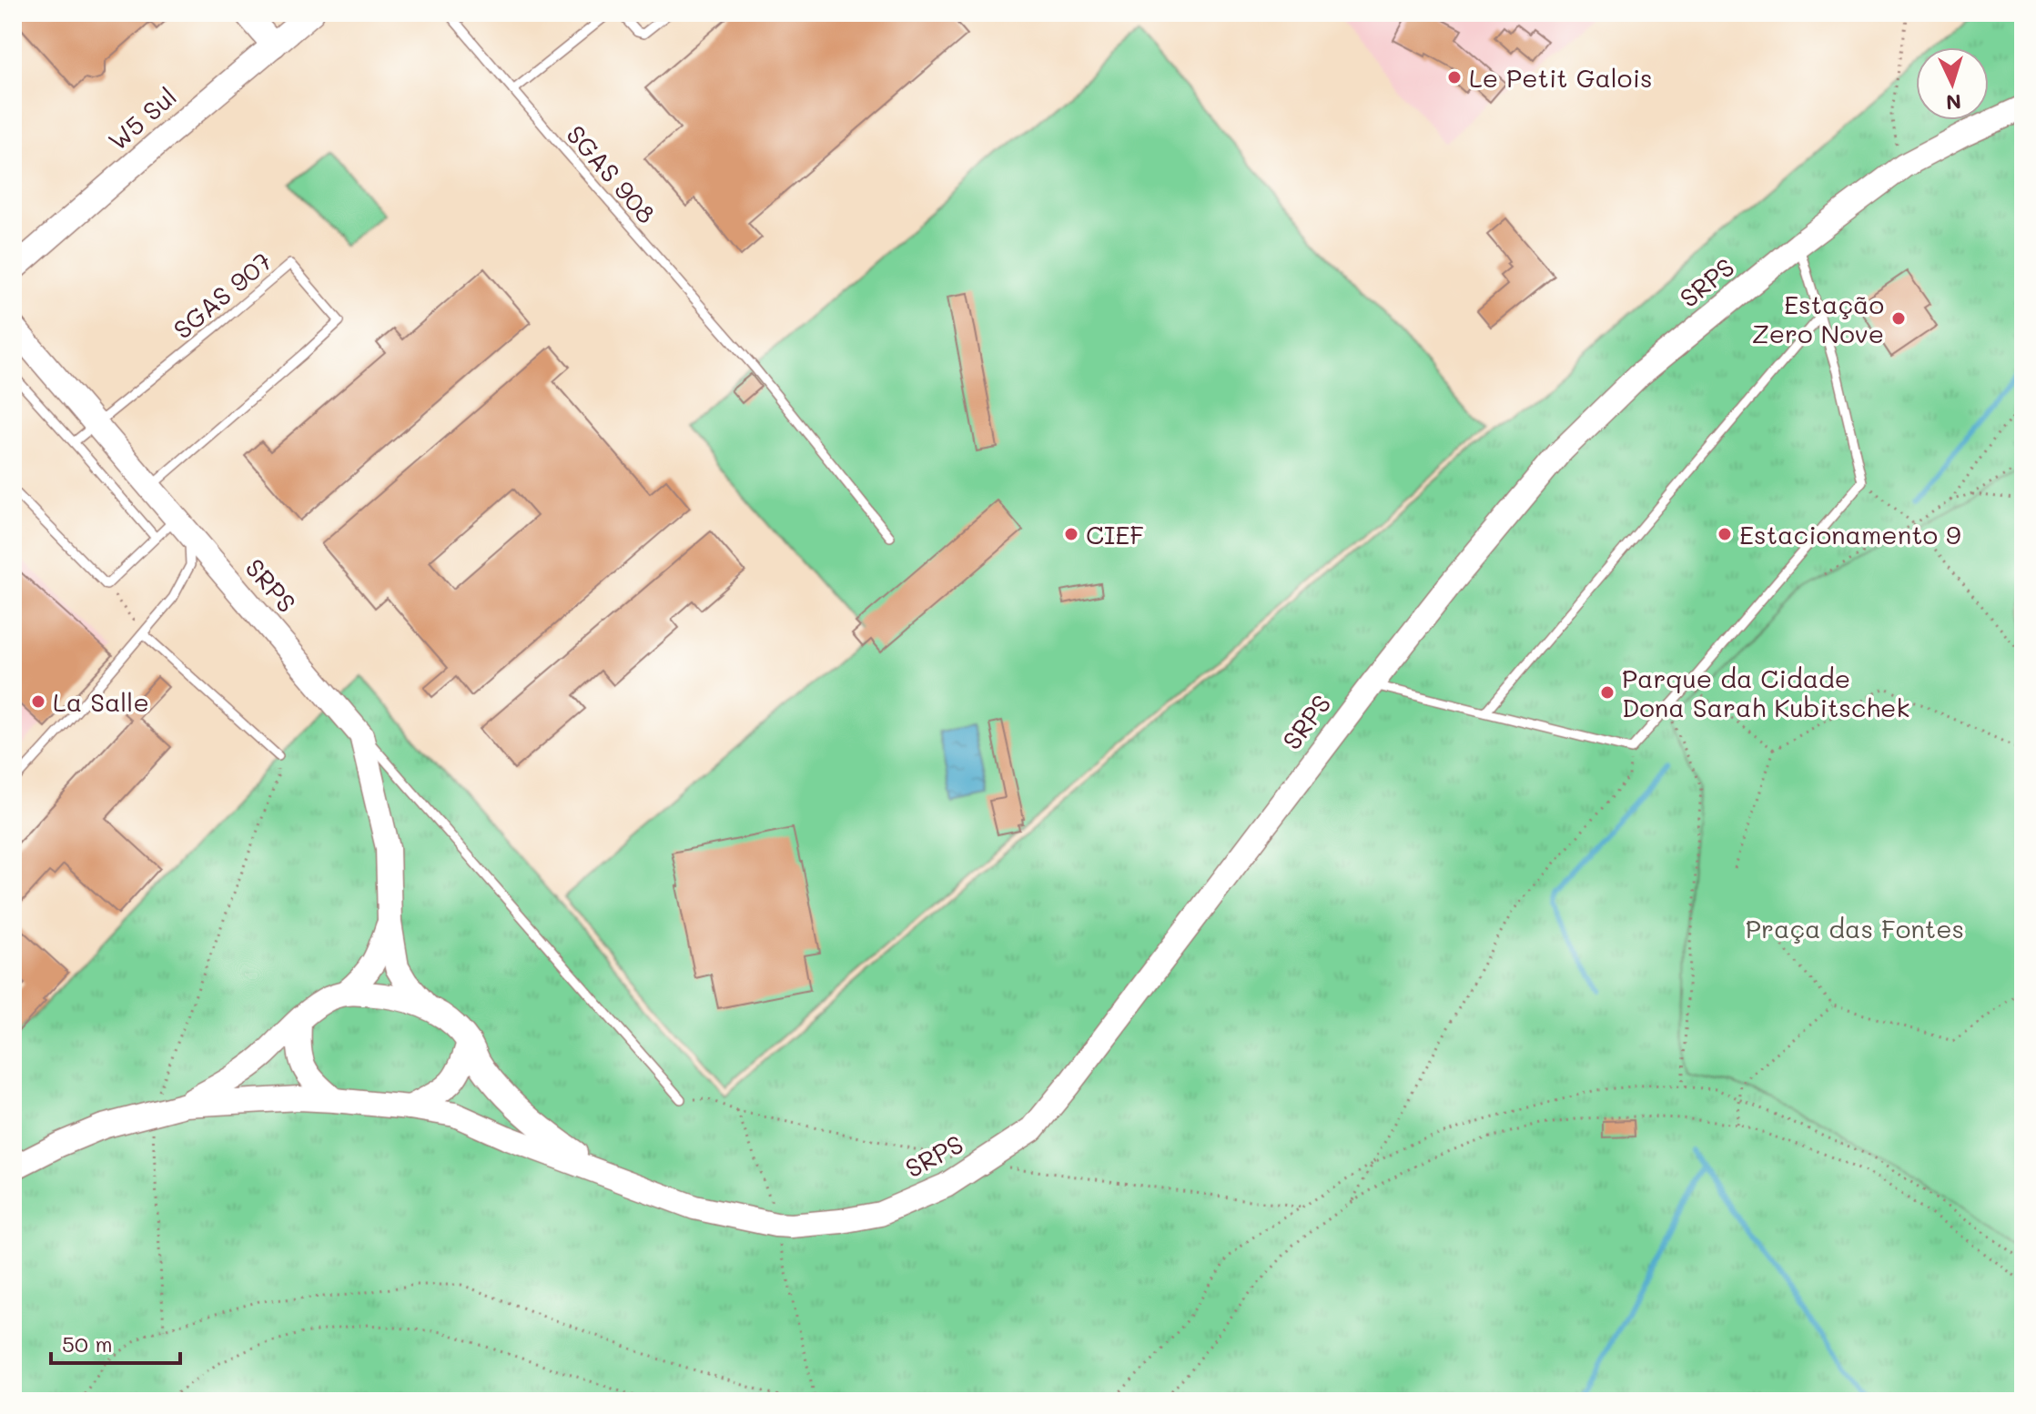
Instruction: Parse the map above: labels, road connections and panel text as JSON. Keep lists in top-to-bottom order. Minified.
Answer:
{"streets":{"main road":["W5 Sul","SRPS"],"lane":["SGAS 908","SGAS 907"]},"crossings":[["SRPS","SGAS 907"]],"parks":["Praça das Fontes"],"places":["Le Petit Galois","Estação Zero Nove","CIEF","Estacionamento 9","Parque da Cidade Dona Sarah Kubitschek","La Salle"],"scale_bar":"50 m","north":"bottom"}
